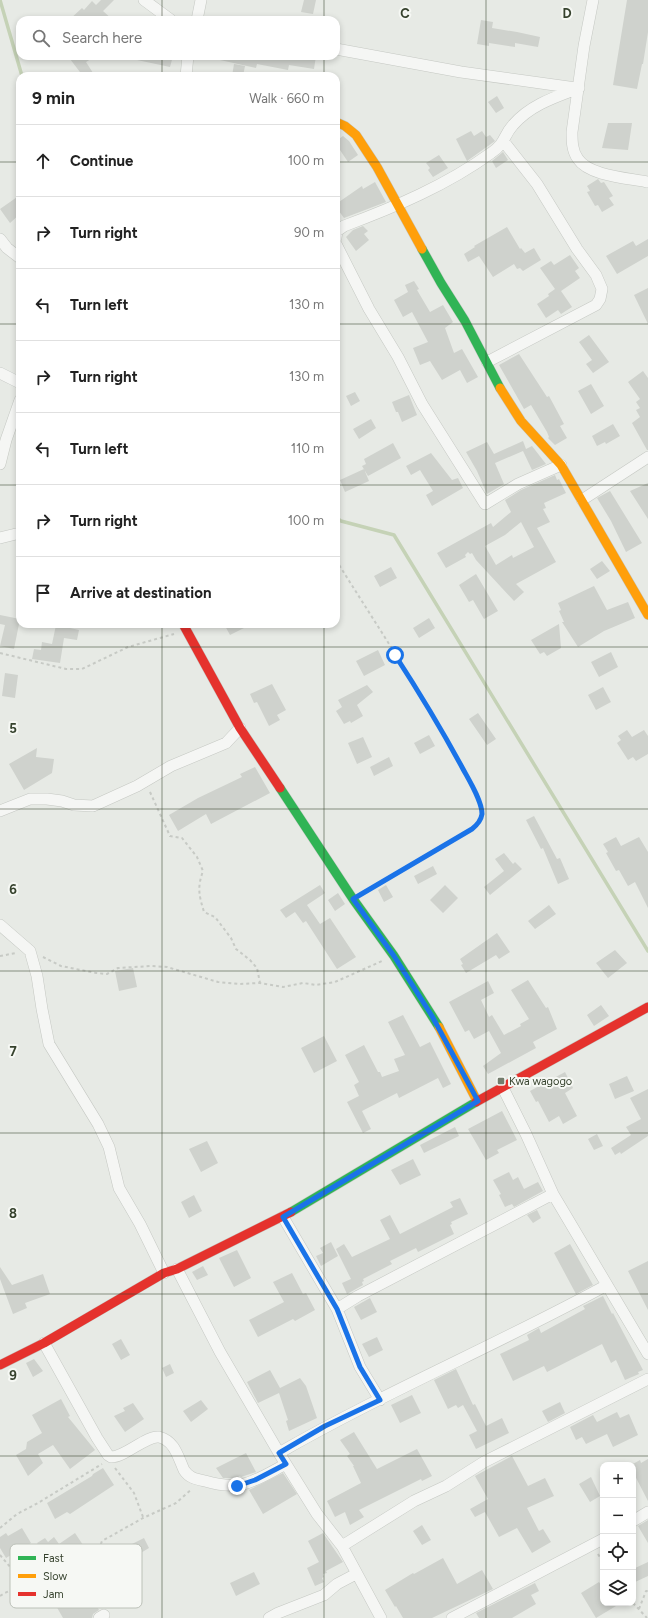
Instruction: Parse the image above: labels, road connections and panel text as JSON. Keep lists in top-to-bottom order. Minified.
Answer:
{"places":{"transit":["Kwa wagogo"]},"legend":["Fast","Slow","Jam"],"page":{"search":"Search here","heading":["9 min","Walk · 660 m"],"list":[["Continue","100 m"],["Turn right","90 m"],["Turn left","130 m"],["Turn right","130 m"],["Turn left","110 m"],["Turn right","100 m"],"Arrive at destination"],"map_buttons":["+","−"]},"grid":{"columns":["C","D"],"rows":["5","6","7","8","9"]}}
